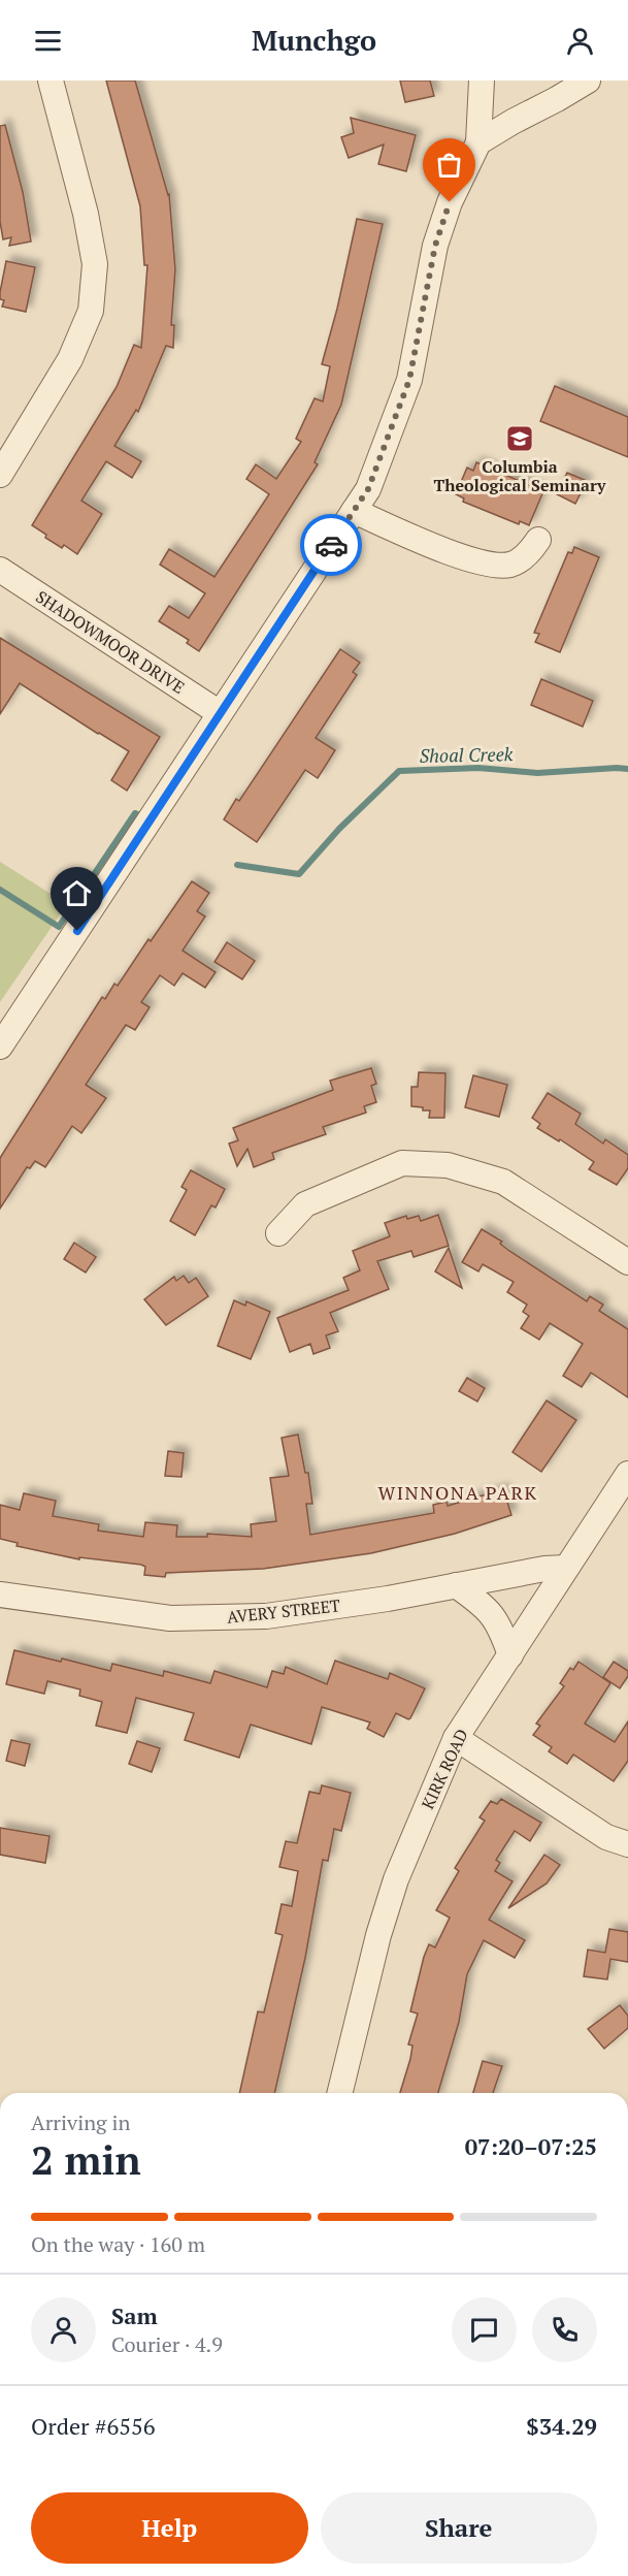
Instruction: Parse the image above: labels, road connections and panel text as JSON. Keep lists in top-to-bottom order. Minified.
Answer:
{"streets":{"street":["SHADOWMOOR DRIVE","AVERY STREET","KIRK ROAD"]},"crossings":[["AVERY STREET","KIRK ROAD"]],"districts":["WINNONA PARK"],"water":["Shoal Creek"],"places":{"school or university":["Columbia Theological Seminary"]},"page":{"header":"Munchgo","heading":["2 min","Arriving in","07:20–07:25"],"panel":["Sam","Courier · 4.9","Order #6556","$34.29"],"bar":"On the way · 160 m","buttons":["Help","Share"]}}
